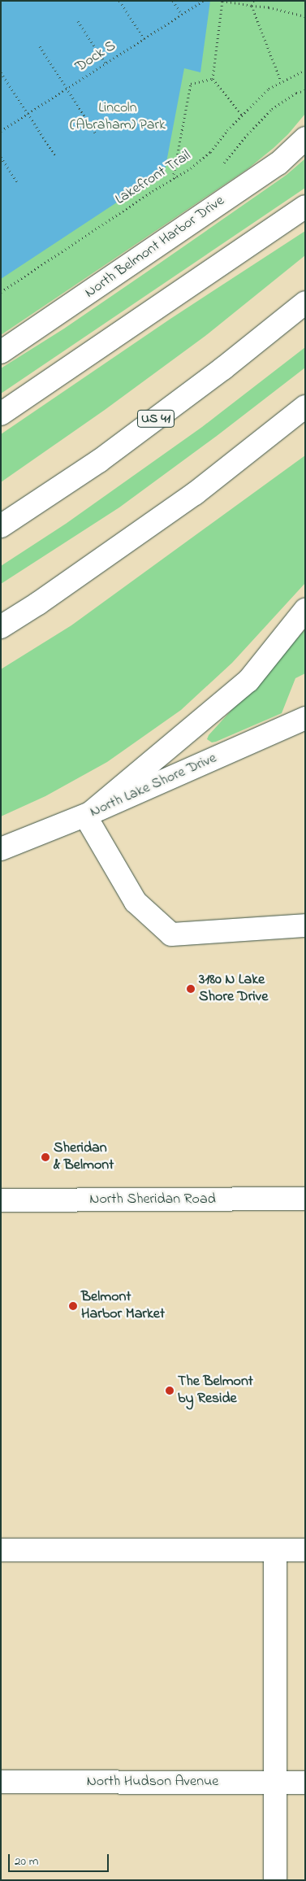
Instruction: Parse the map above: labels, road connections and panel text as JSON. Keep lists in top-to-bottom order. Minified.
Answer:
{"streets":{"main road":["North Belmont Harbor Drive","US 41","North Lake Shore Drive","North Sheridan Road","North Hudson Avenue"],"path":["Dock S","Lakefront Trail"]},"parks":["Lincoln (Abraham) Park"],"places":["3180 N Lake Shore Drive","Sheridan & Belmont","Belmont Harbor Market","The Belmont by Reside"],"scale_bar":"20 m"}
